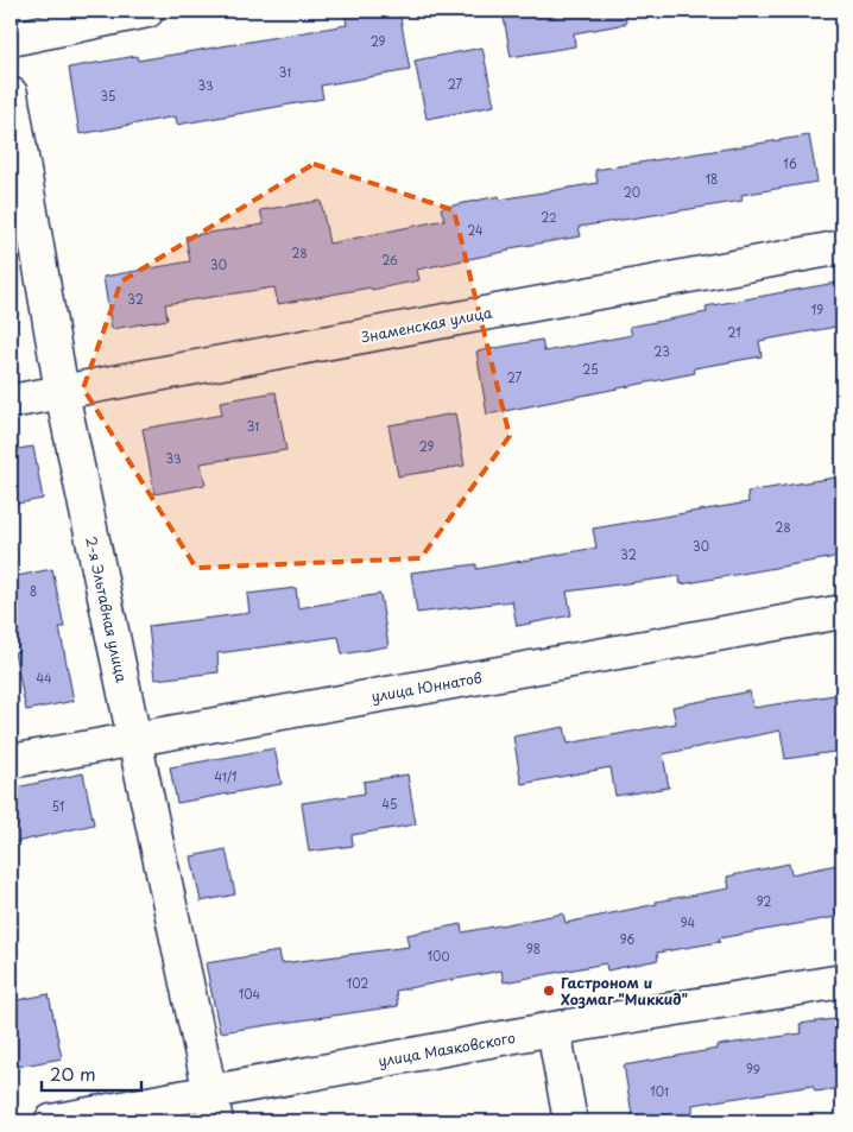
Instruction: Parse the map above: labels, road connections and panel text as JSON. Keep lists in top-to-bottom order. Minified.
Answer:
{"streets":{"street":["Знаменская улица","2-я Эльтавная улица","улица Юннатов","улица Маяковского"]},"crossings":[["Знаменская улица","2-я Эльтавная улица"],["2-я Эльтавная улица","улица Юннатов"],["2-я Эльтавная улица","улица Маяковского"]],"places":["Гастроном и Хозмаг \"Миккид\""],"house_numbers":["29","31","27","33","35","16","18","20","22","24","28","26","30","32","19","21","23","25","27","31","29","33","28","30","32","8","44","41/1","45","51","92","94","96","98","100","102","104","99","101"],"scale_bar":"20 m"}
